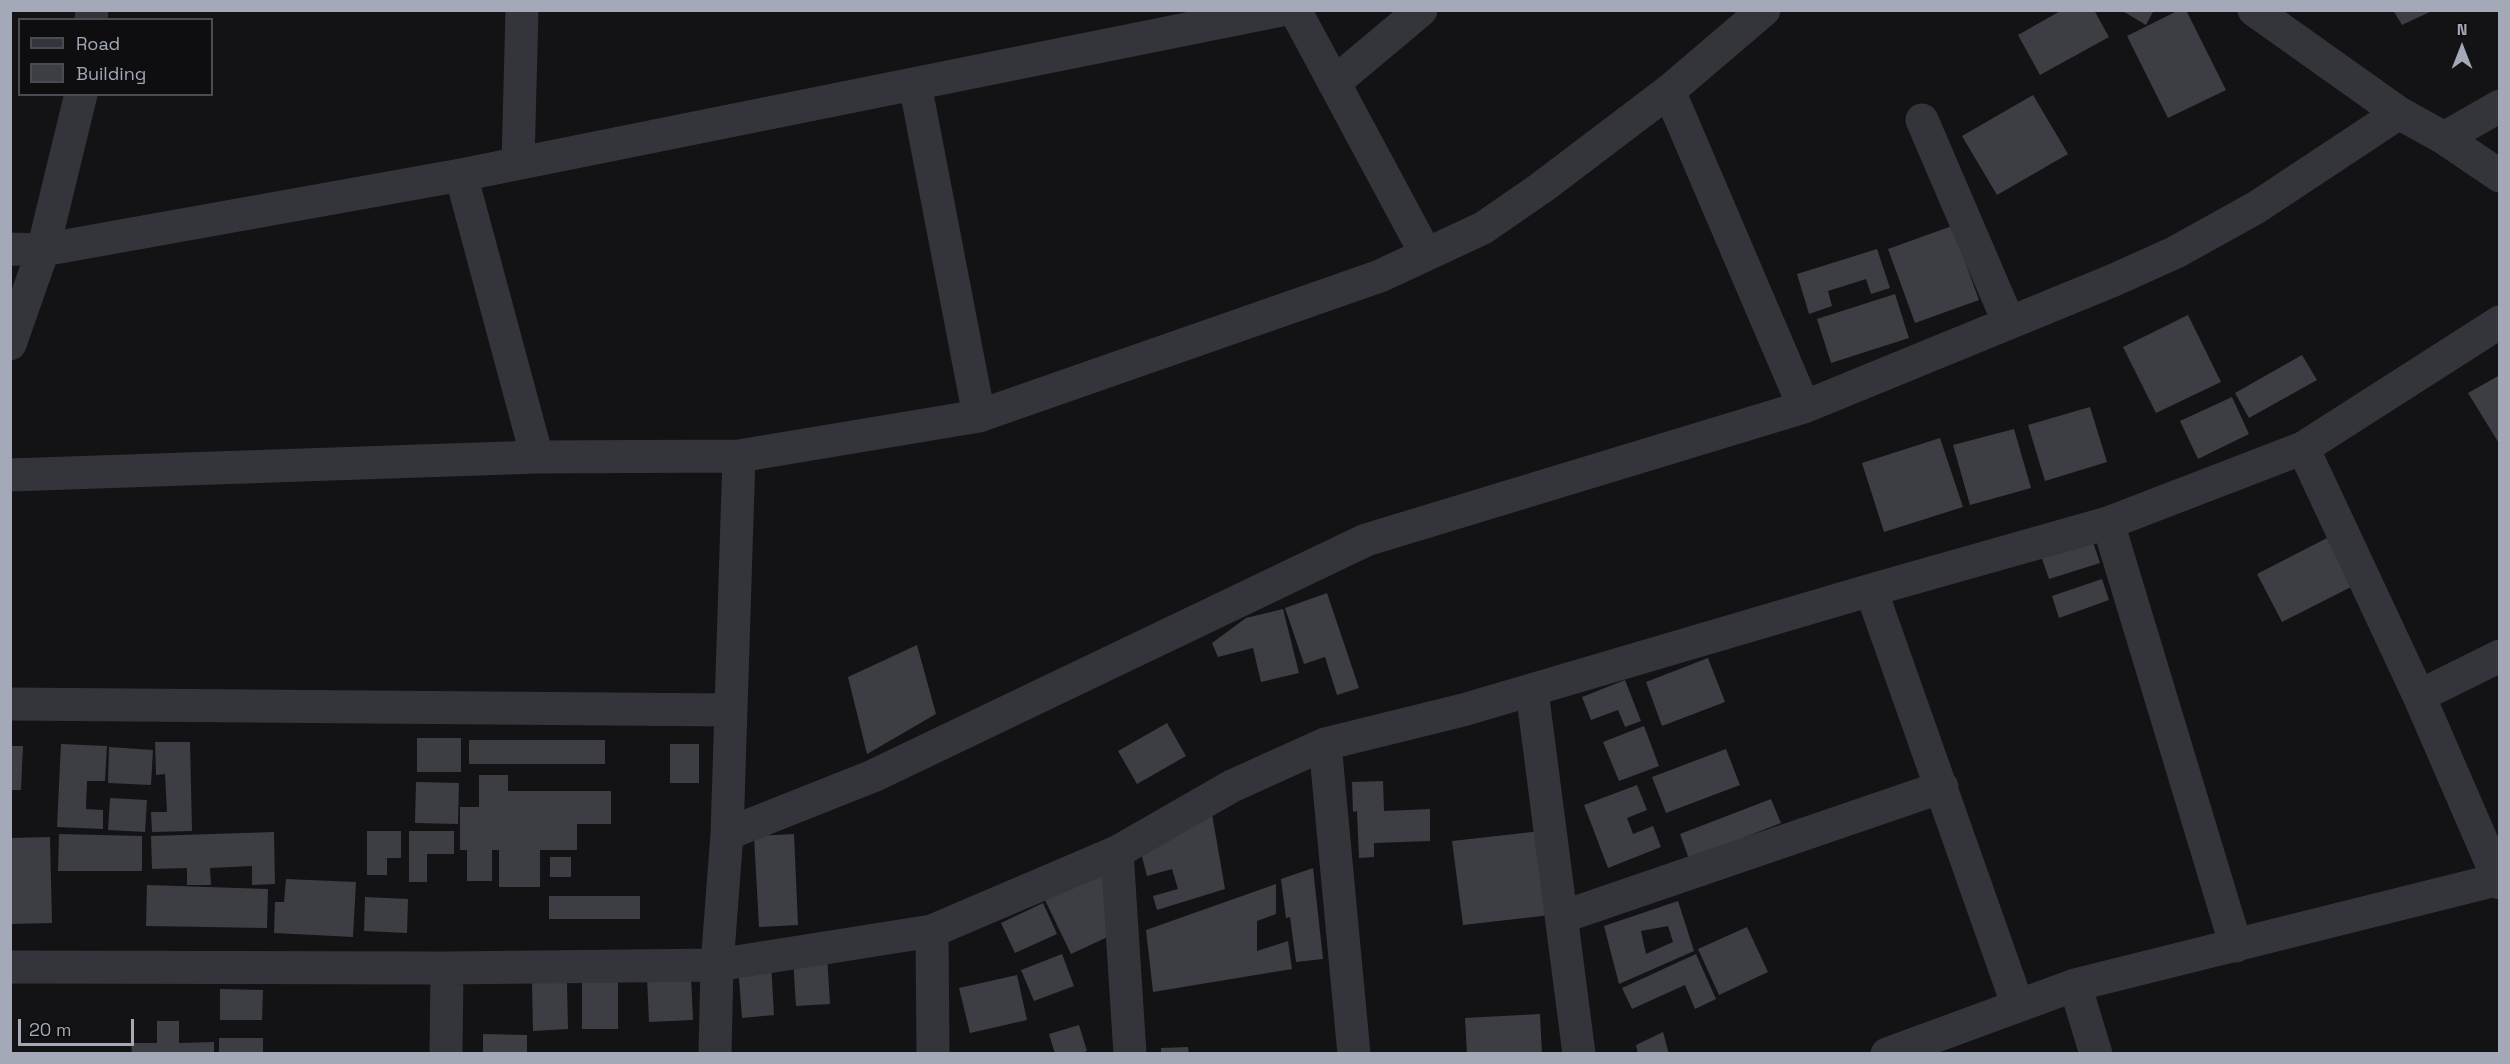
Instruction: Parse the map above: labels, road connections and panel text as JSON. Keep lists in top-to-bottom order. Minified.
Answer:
{"legend":["Road","Building"],"scale_bar":"20 m","north":"top"}
